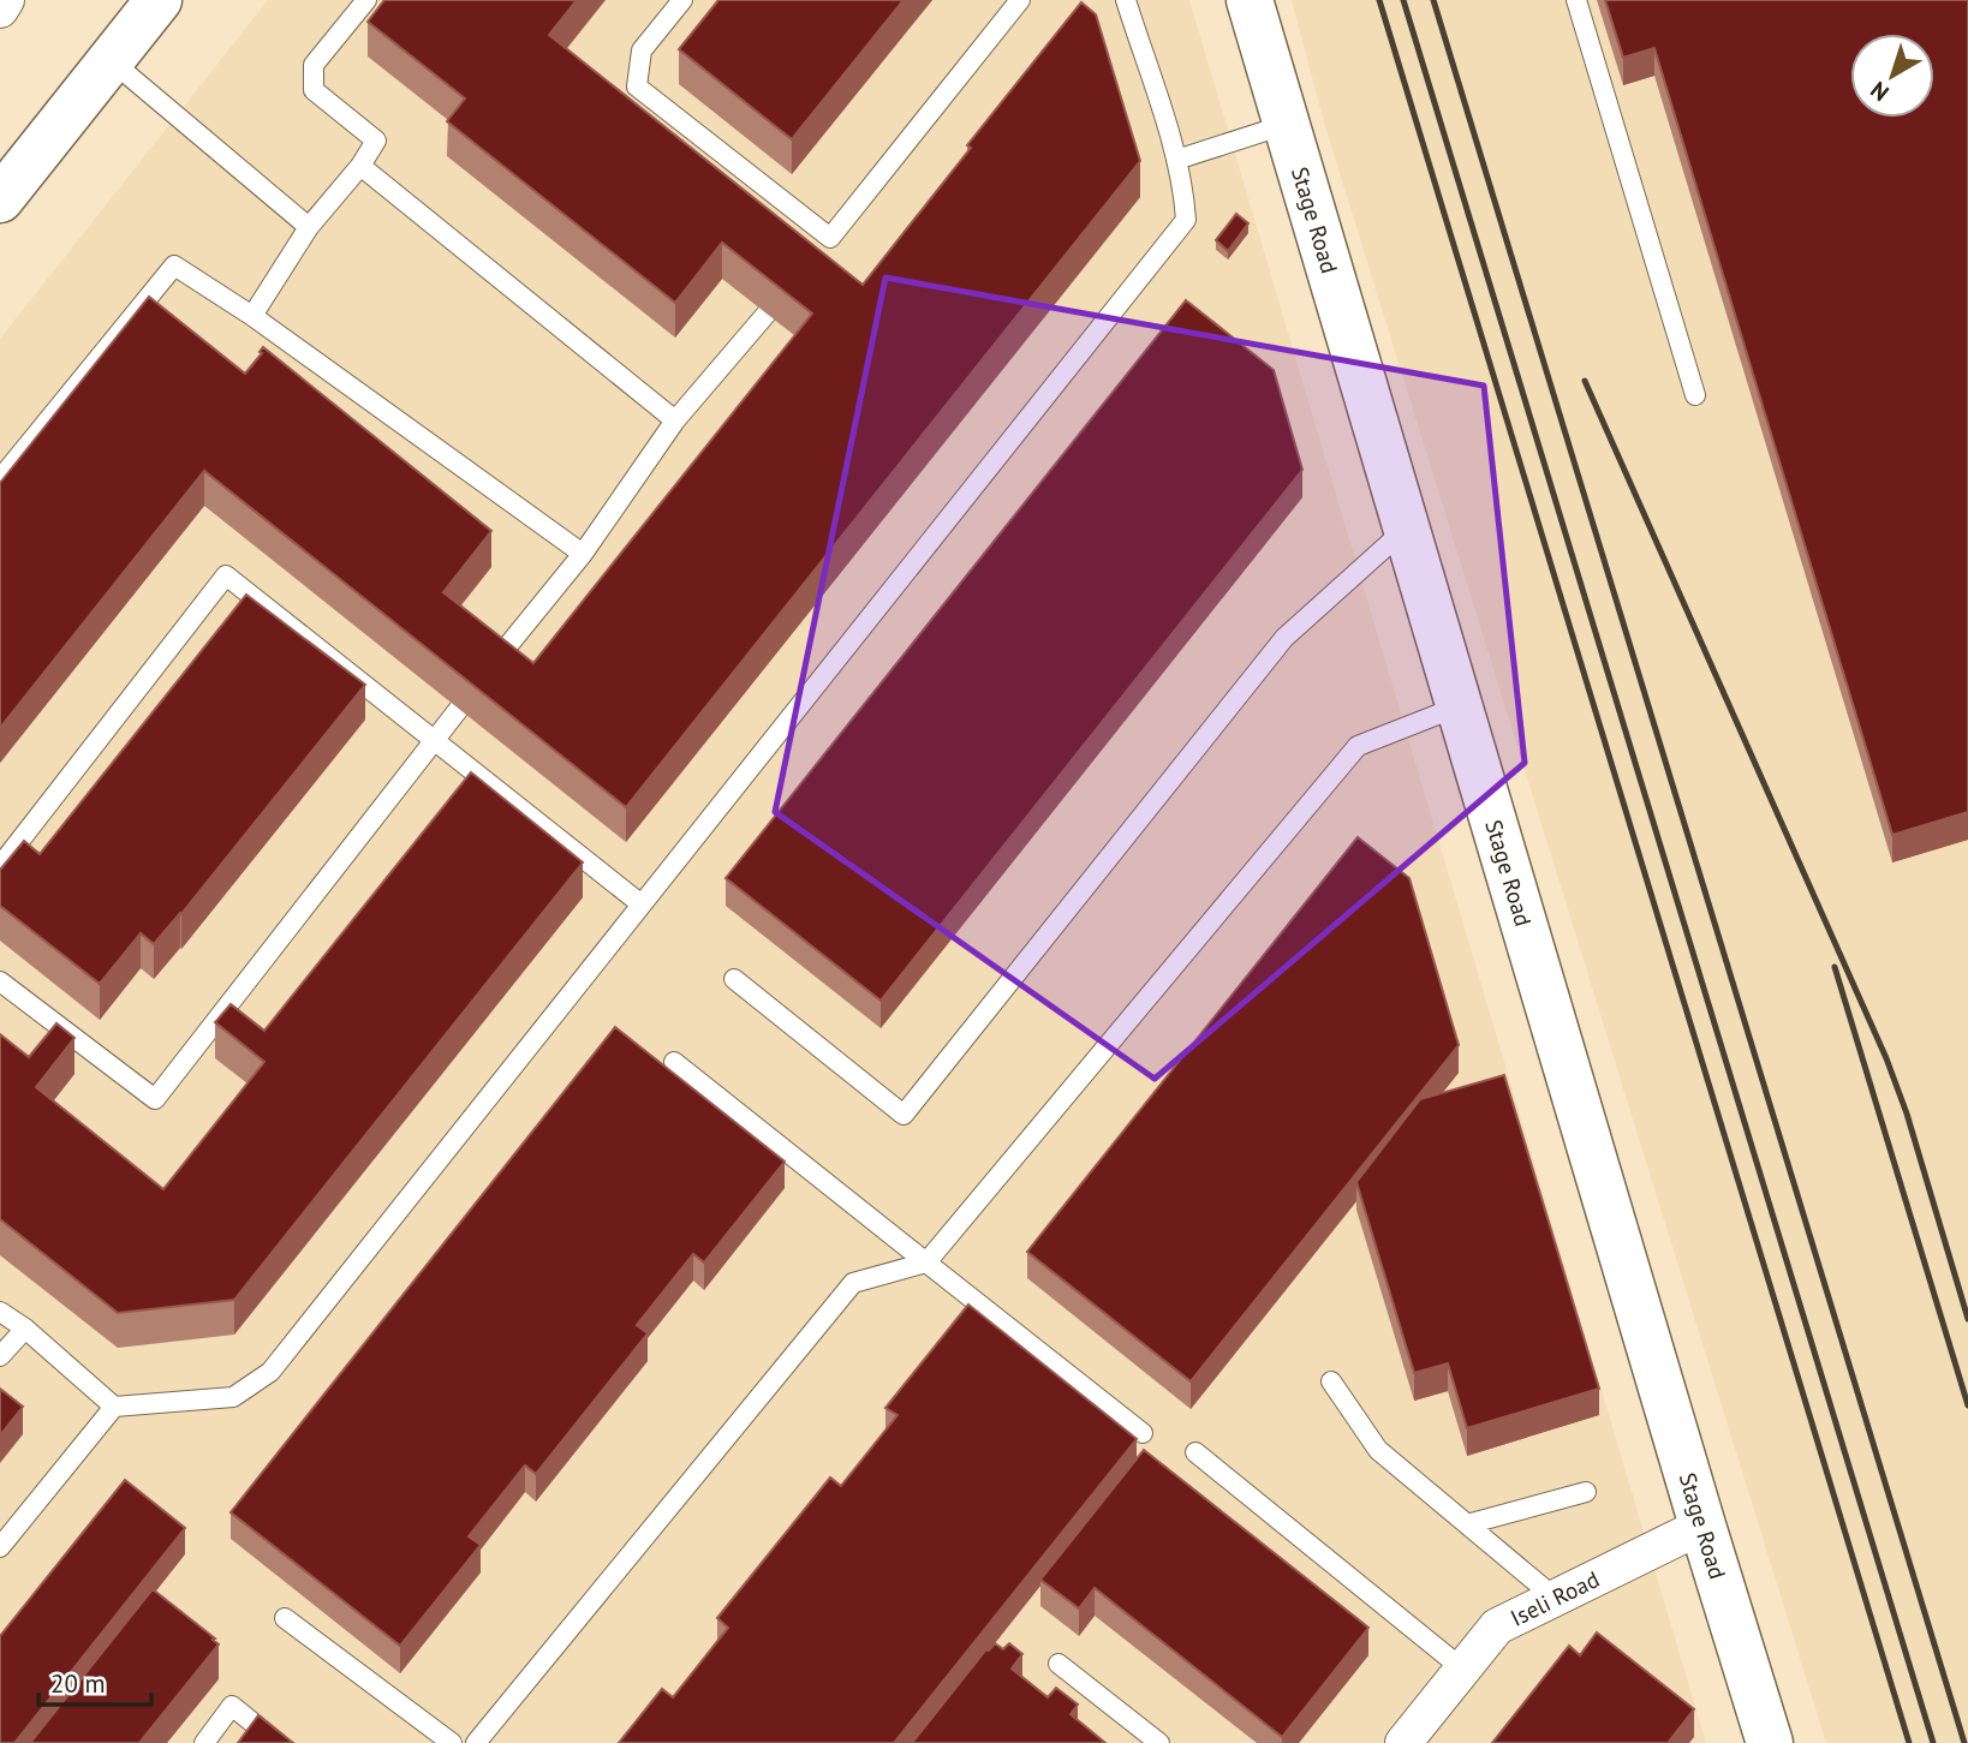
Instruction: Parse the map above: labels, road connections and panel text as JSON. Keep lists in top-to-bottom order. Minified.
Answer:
{"streets":{"street":["Stage Road","Iseli Road"]},"crossings":[["Stage Road","Iseli Road"]],"scale_bar":"20 m","north":"bottom left"}
